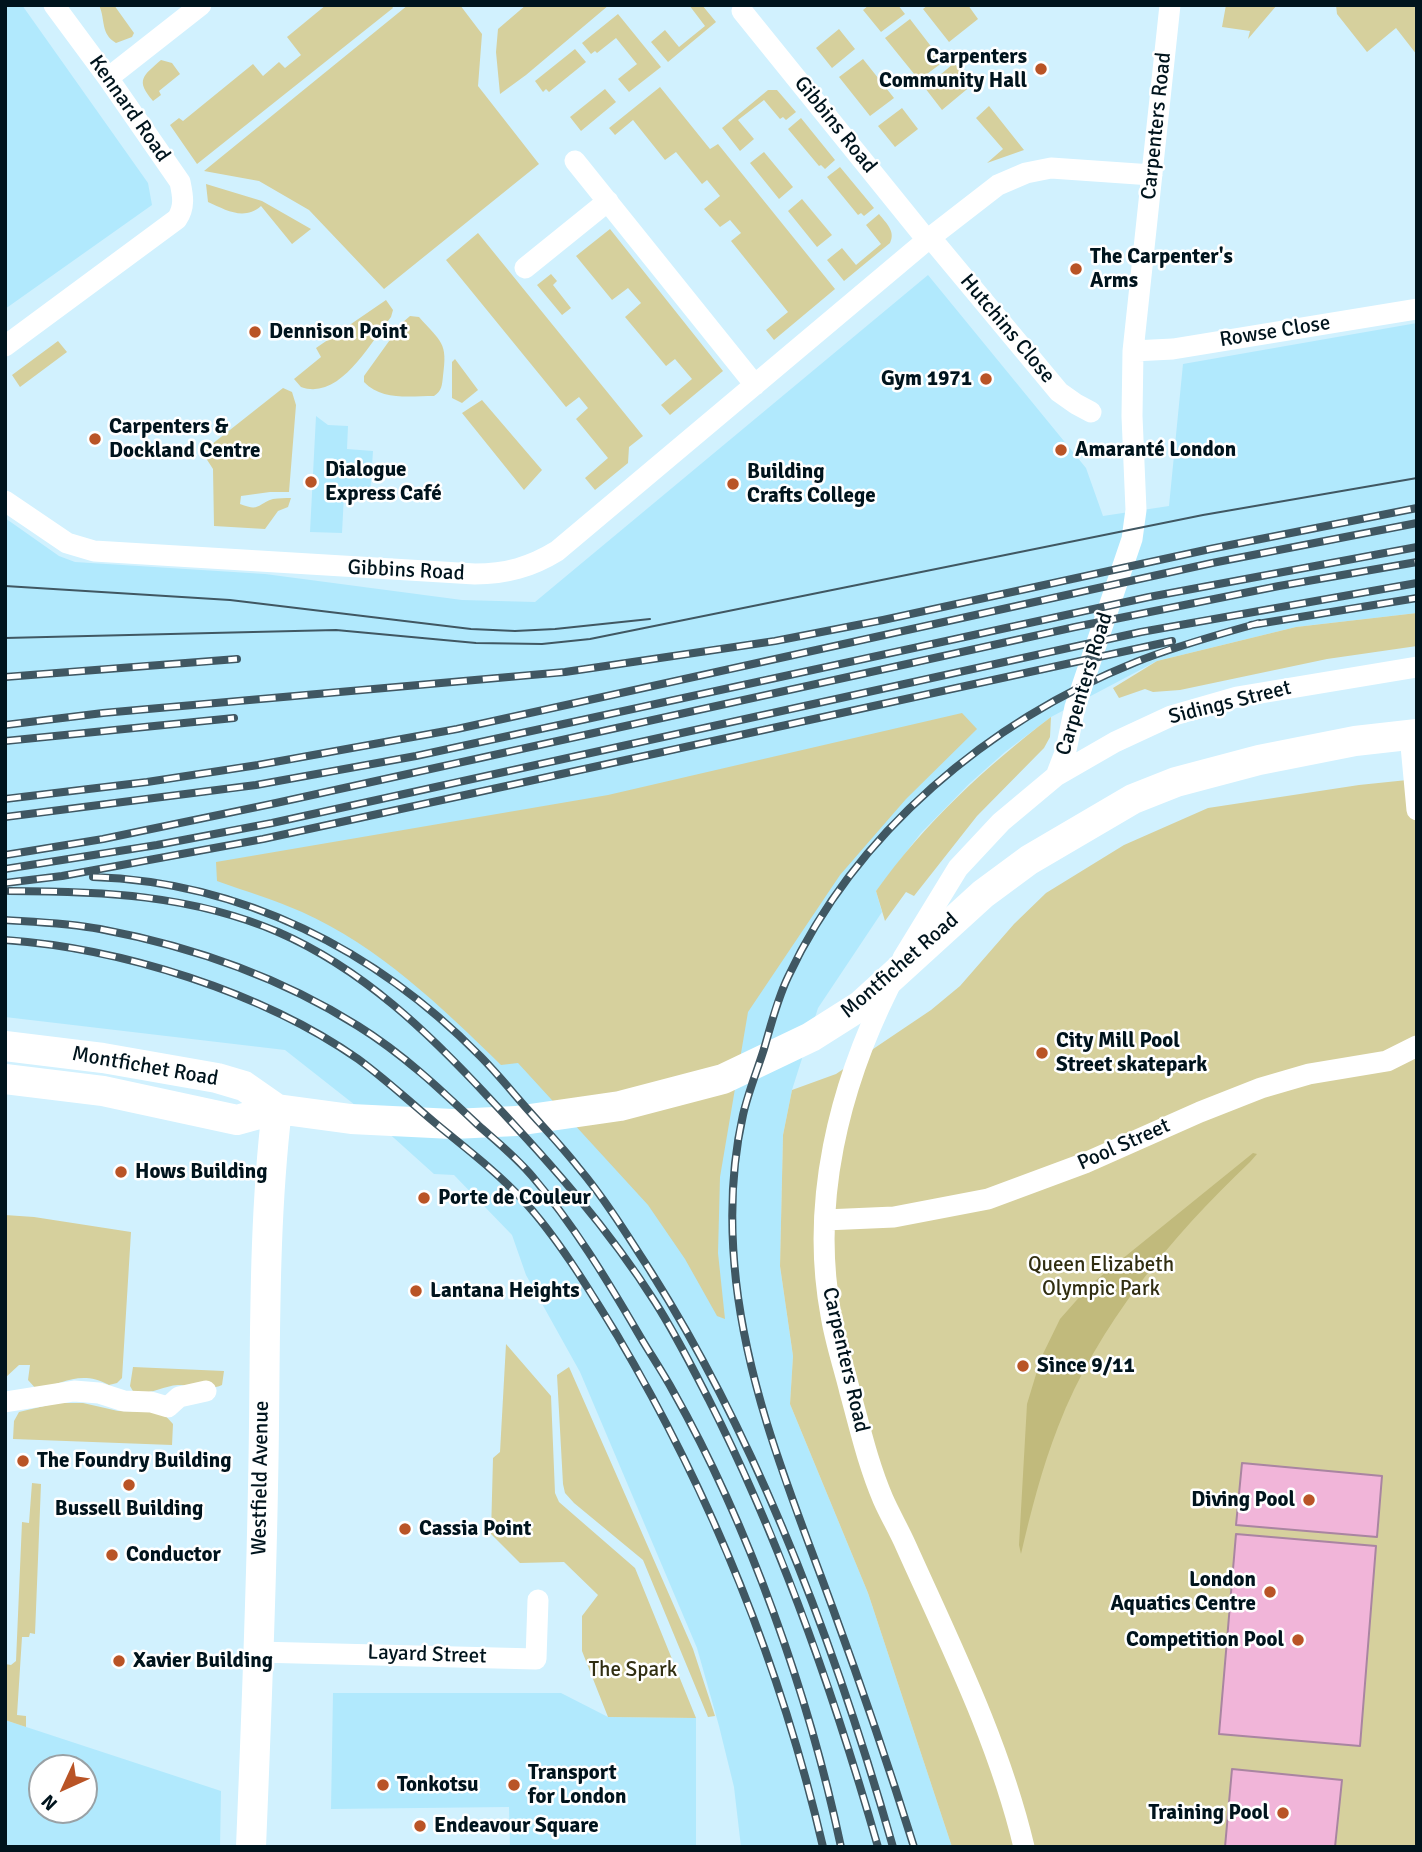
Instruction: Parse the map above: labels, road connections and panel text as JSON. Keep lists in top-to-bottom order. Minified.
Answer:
{"streets":{"street":["Kennard Road","Gibbins Road","Carpenters Road","Hutchins Close","Rowse Close","Sidings Street","Montfichet Road","Pool Street","Westfield Avenue","Layard Street"]},"crossings":[["Gibbins Road","Carpenters Road"],["Gibbins Road","Hutchins Close"],["Carpenters Road","Rowse Close"],["Carpenters Road","Sidings Street"],["Carpenters Road","Pool Street"],["Montfichet Road","Westfield Avenue"],["Westfield Avenue","Layard Street"]],"parks":["Queen Elizabeth Olympic Park","The Spark"],"places":["Carpenters Community Hall","The Carpenter's Arms","Dennison Point","Gym 1971","Carpenters & Dockland Centre","Amaranté London","Dialogue Express Café","Building Crafts College","City Mill Pool Street skatepark","Hows Building","Porte de Couleur","Lantana Heights","Since 9/11","The Foundry Building","Bussell Building","Diving Pool","Cassia Point","Conductor","London Aquatics Centre","Competition Pool","Xavier Building","Tonkotsu","Transport for London","Training Pool","Endeavour Square"],"north":"bottom left"}
